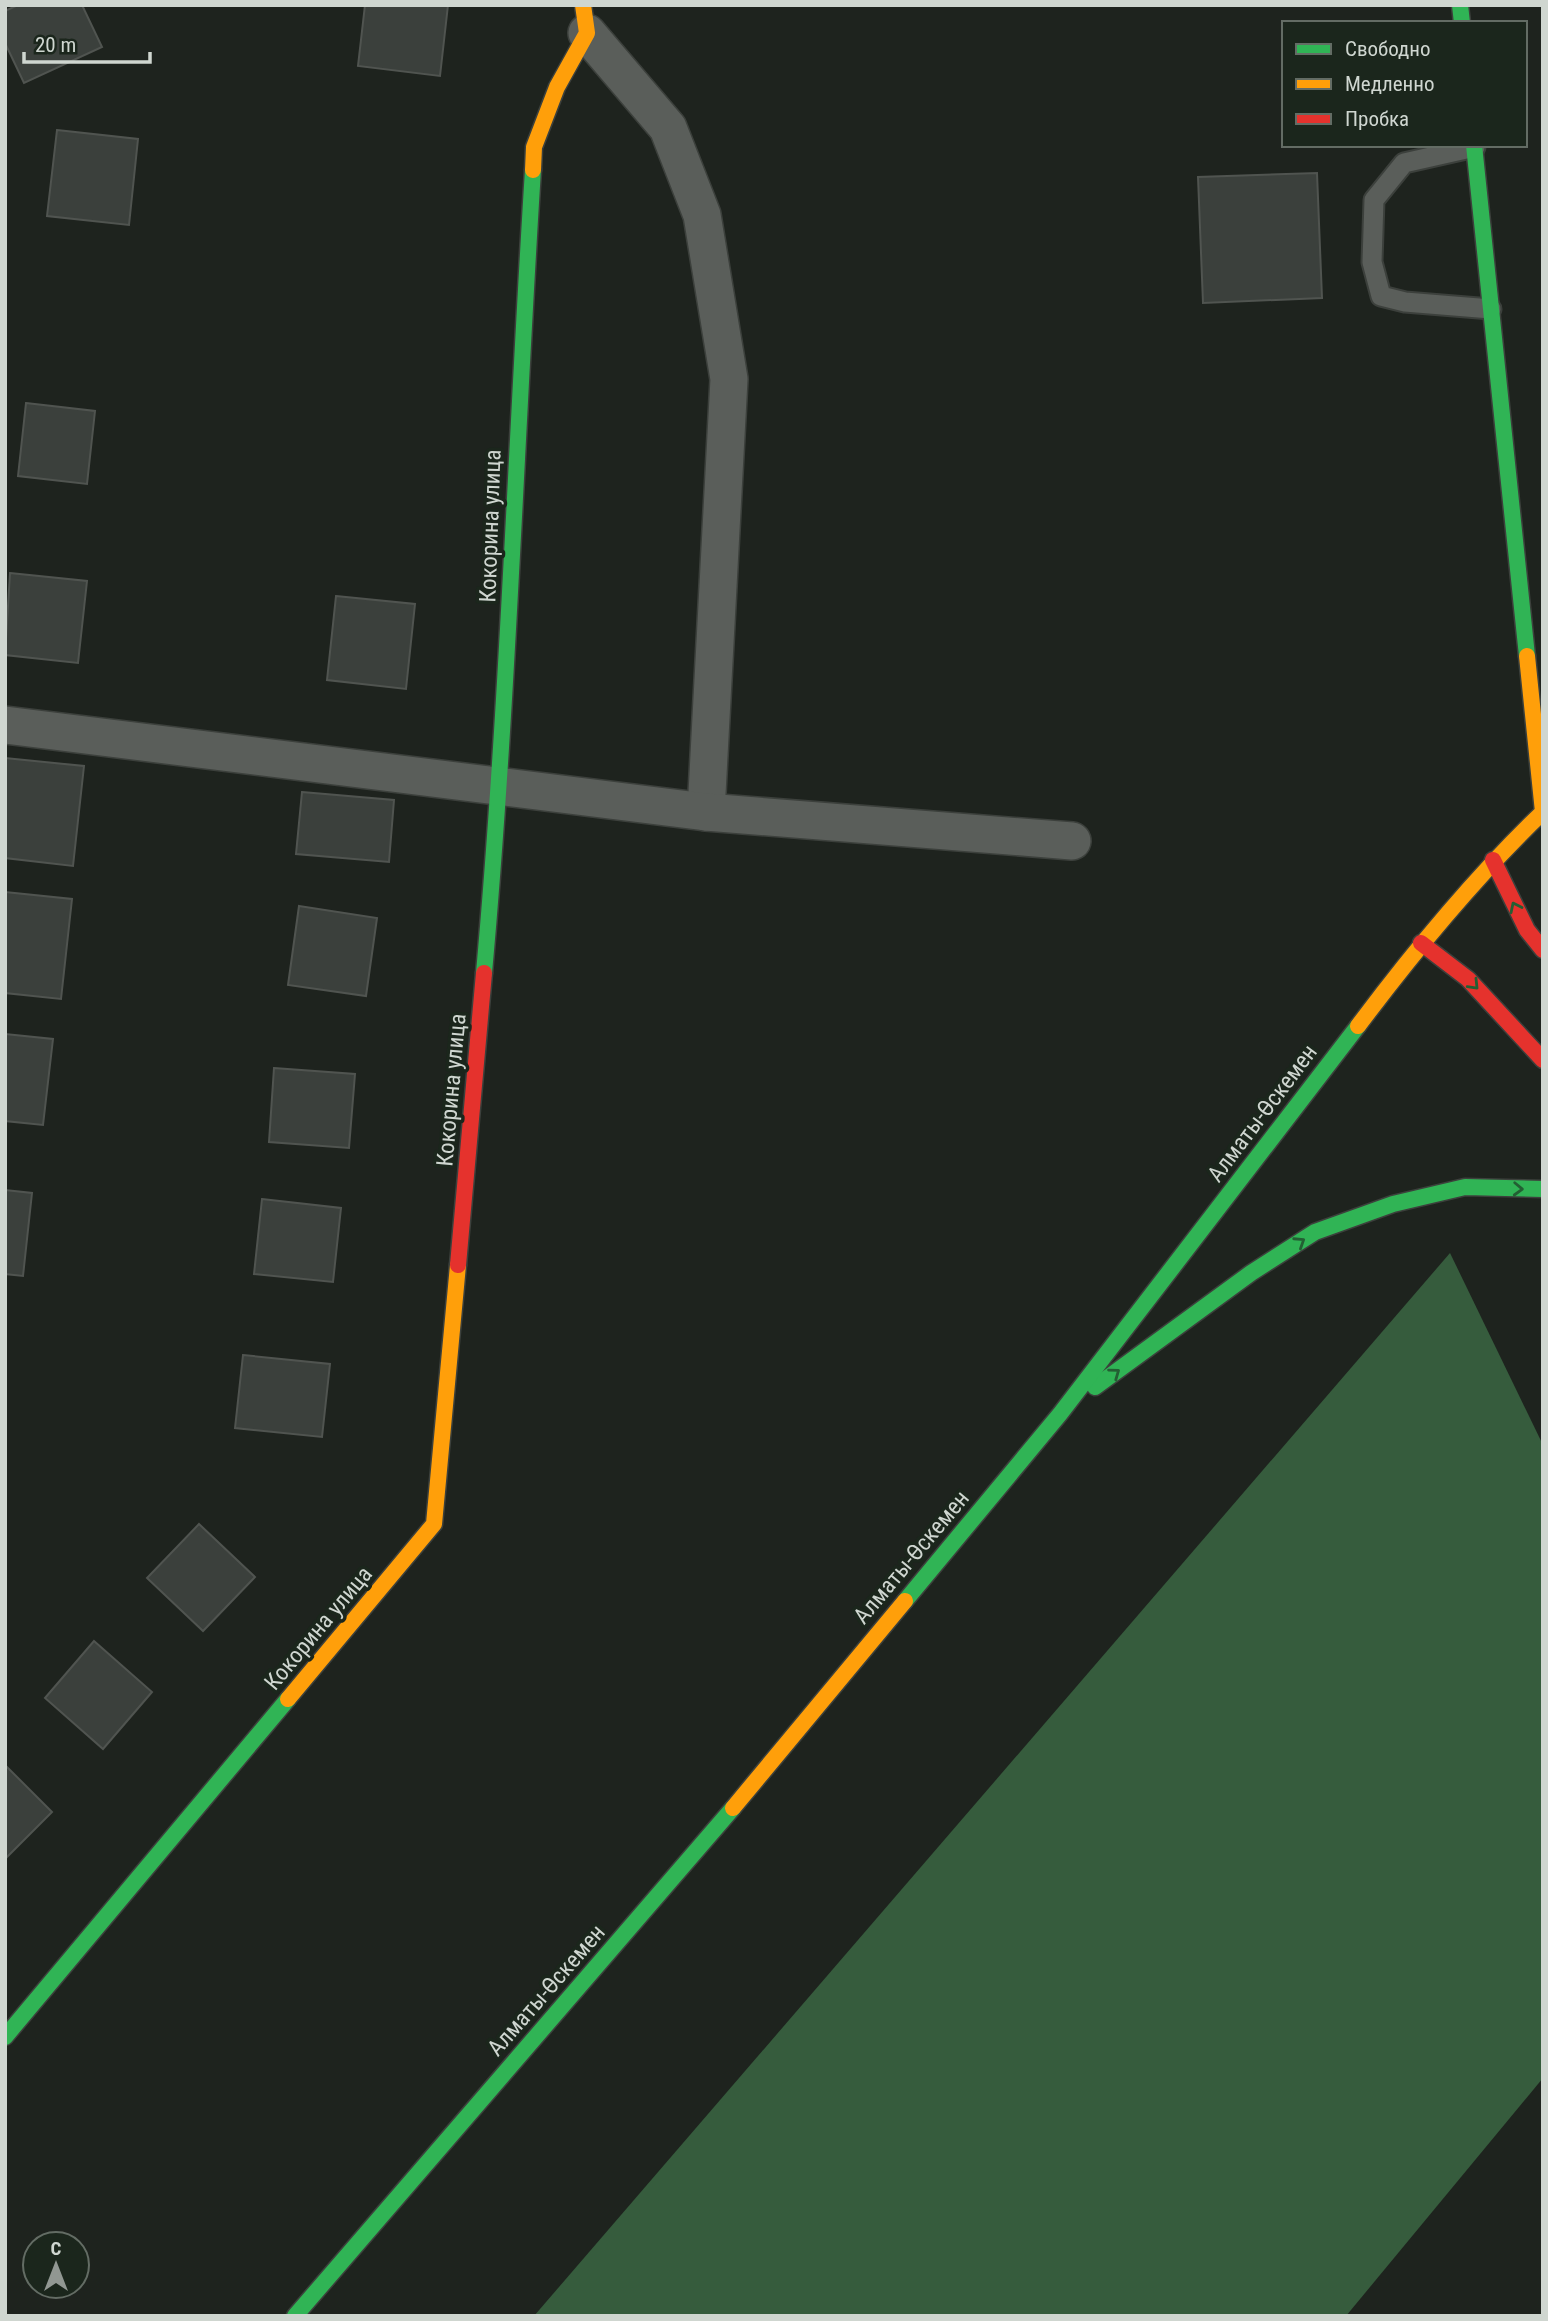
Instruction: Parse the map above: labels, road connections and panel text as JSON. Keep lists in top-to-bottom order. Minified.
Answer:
{"streets":{"main road":["Кокорина улица","Алматы-Өскемен"]},"legend":["Свободно","Медленно","Пробка"],"scale_bar":"20 m","north":"top"}
